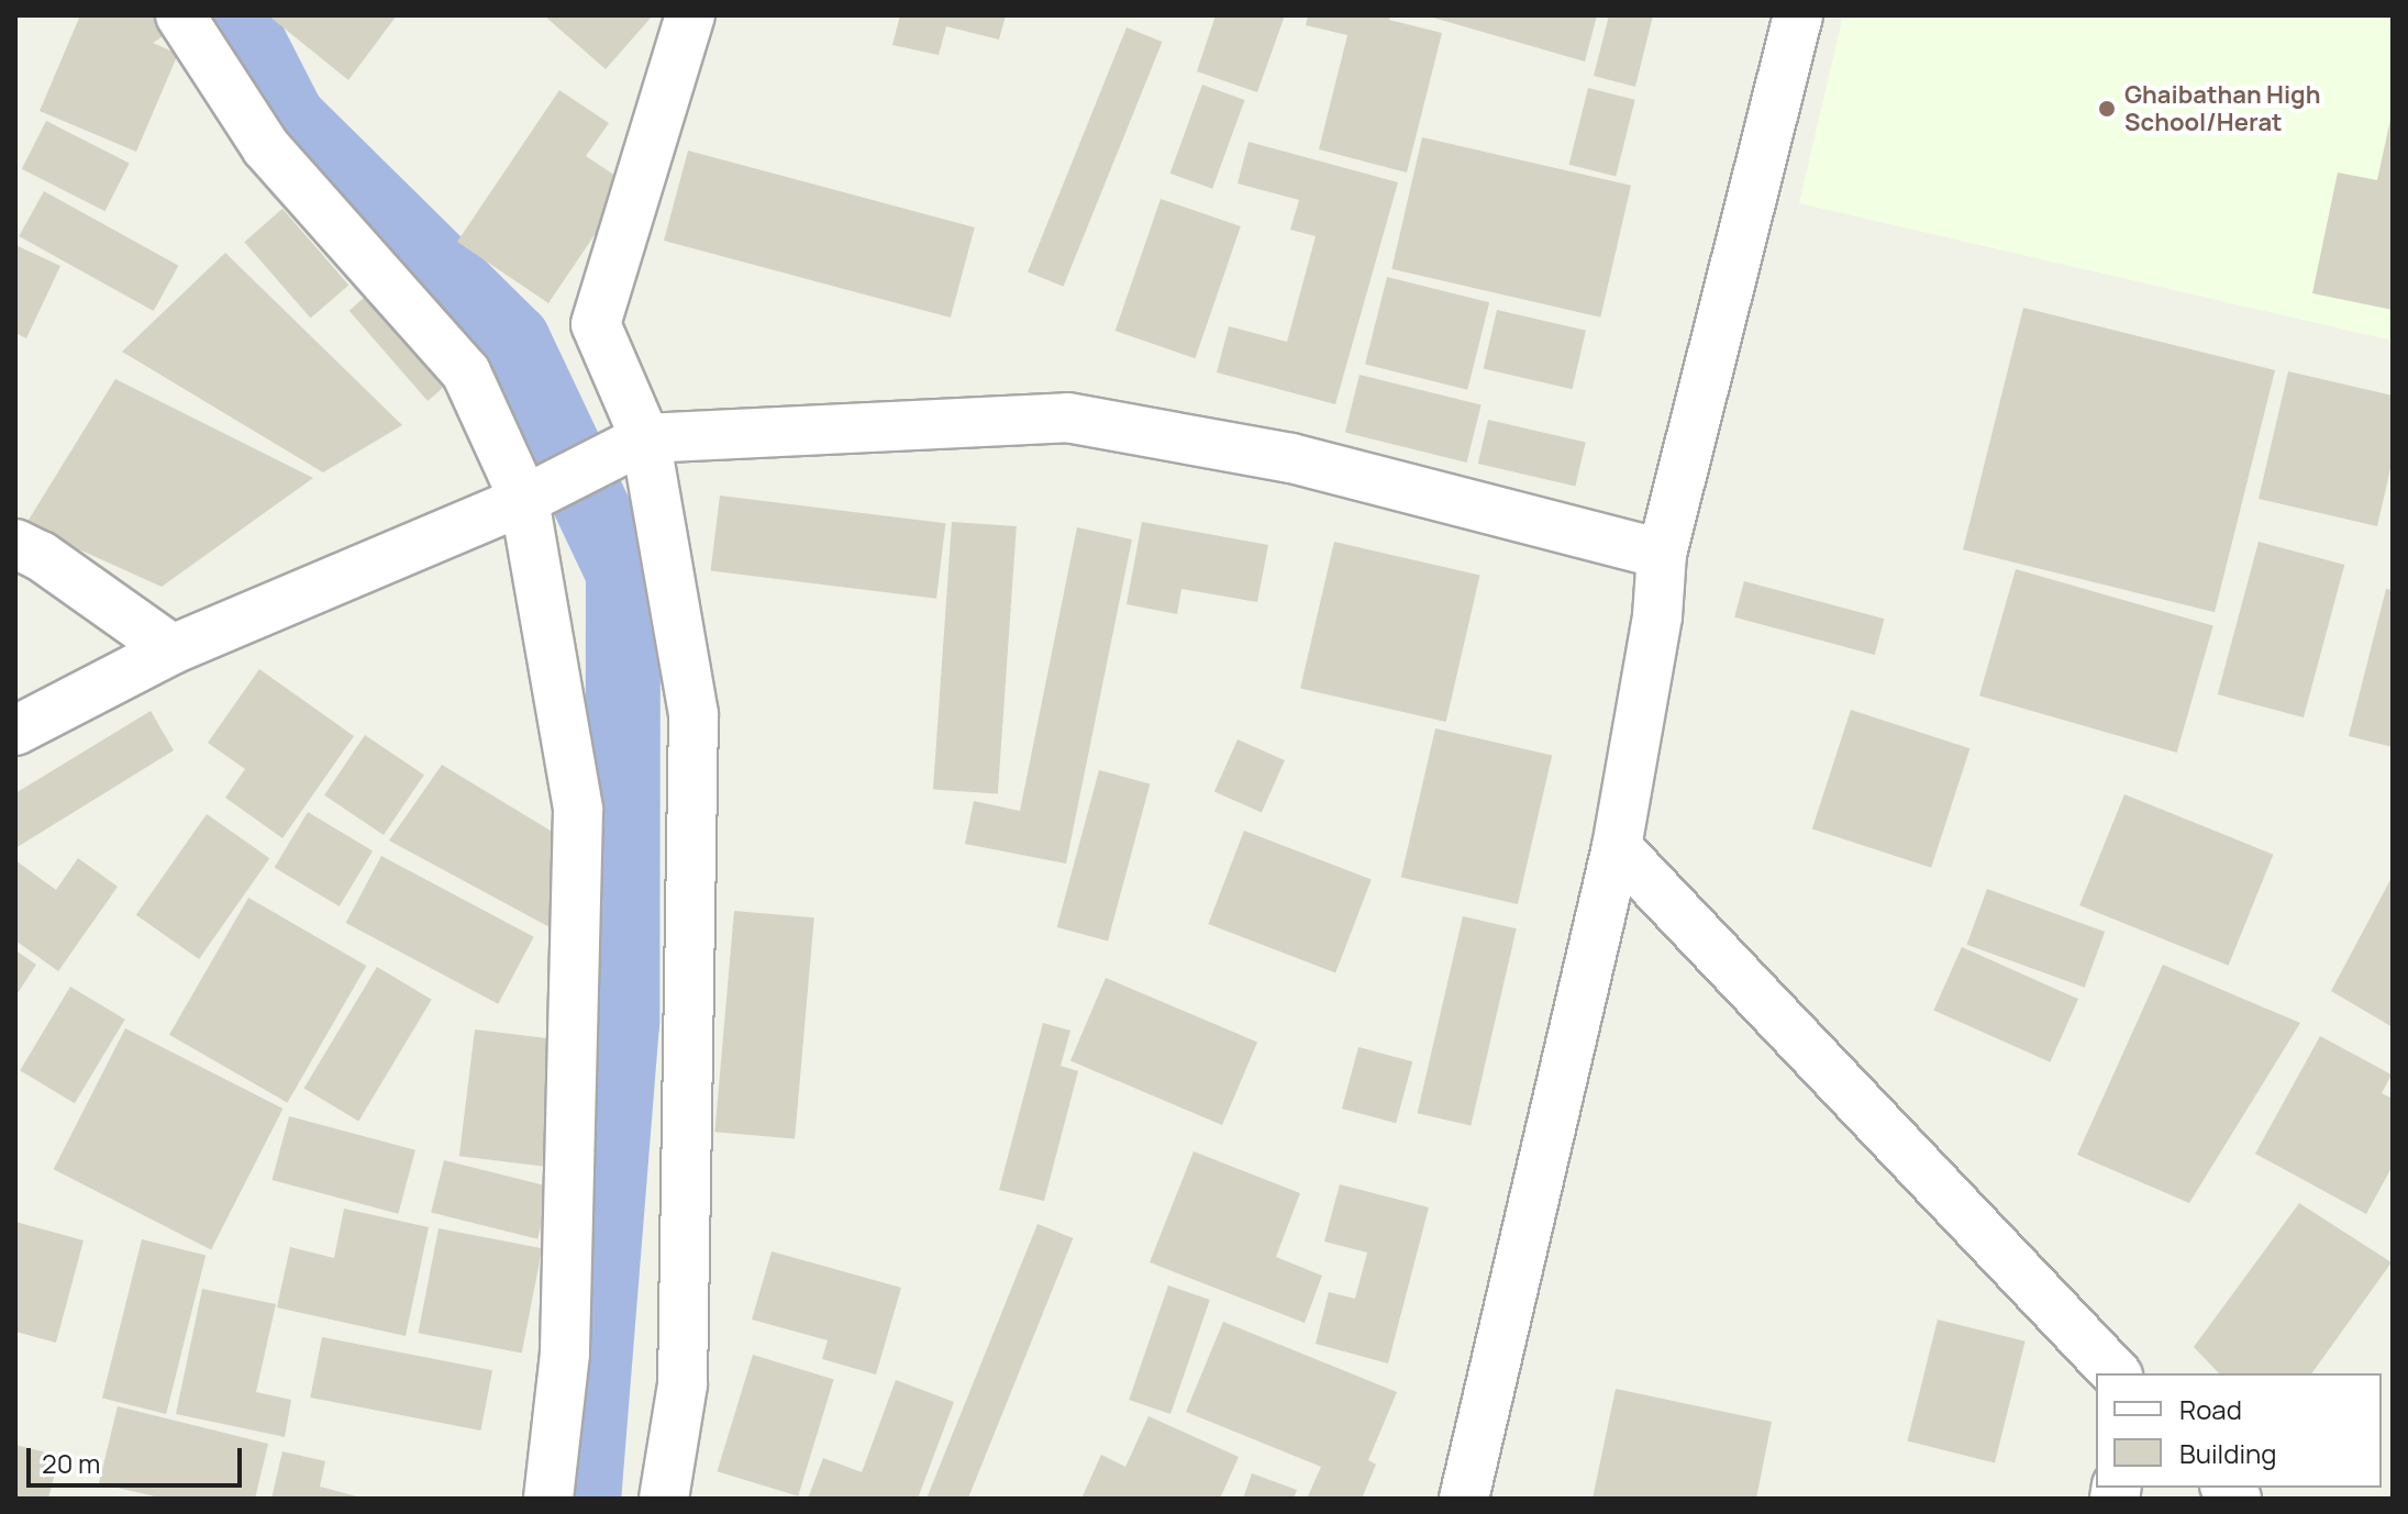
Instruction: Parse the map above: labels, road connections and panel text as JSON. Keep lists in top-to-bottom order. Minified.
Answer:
{"places":["Ghaibathan High School/Herat"],"legend":["Road","Building"],"scale_bar":"20 m"}
